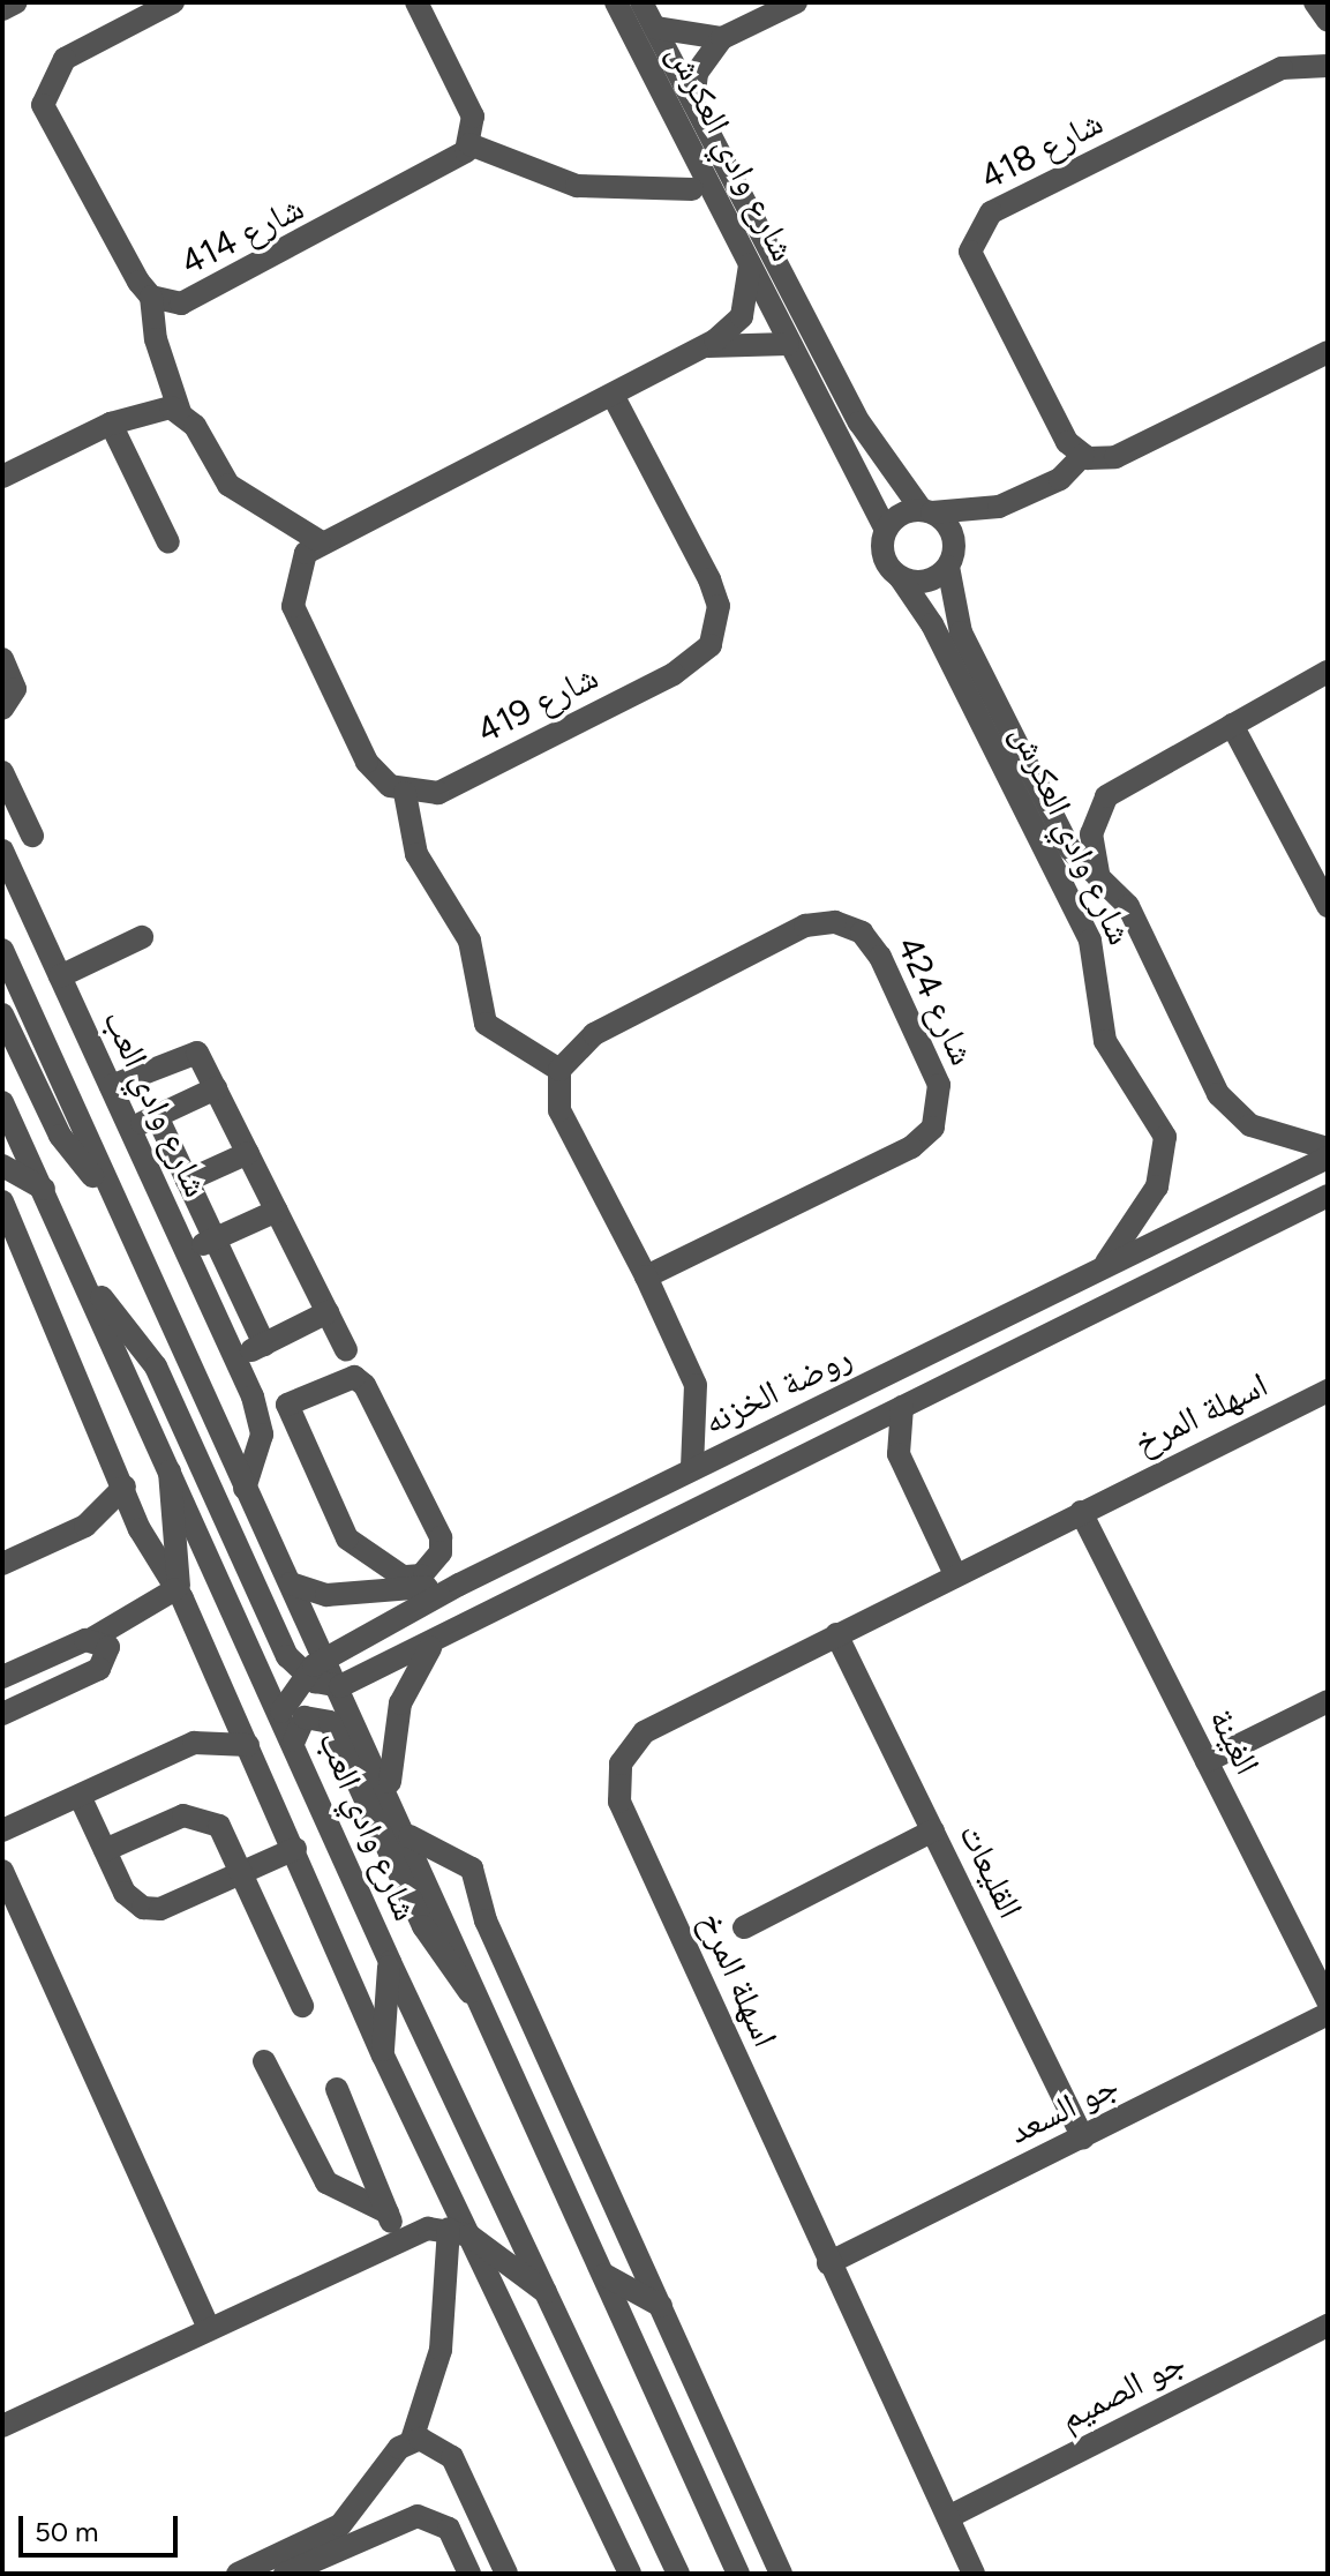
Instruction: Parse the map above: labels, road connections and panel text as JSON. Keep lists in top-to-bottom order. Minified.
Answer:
{"streets":{"street":["شارع 418","شارع وادي العكرش","شارع 414","شارع 419","شارع 424","شارع وادي العب","روضة الخزنه","اسهلة المرخ","الغينة","القليعات","جو السعد","جو الصميم"]},"crossings":[["شارع وادي العكرش","روضة الخزنه"],["شارع وادي العب","روضة الخزنه"],["اسهلة المرخ","الغينة"],["اسهلة المرخ","القليعات"],["اسهلة المرخ","جو السعد"],["اسهلة المرخ","جو الصميم"],["القليعات","جو السعد"]],"scale_bar":"50 m"}
